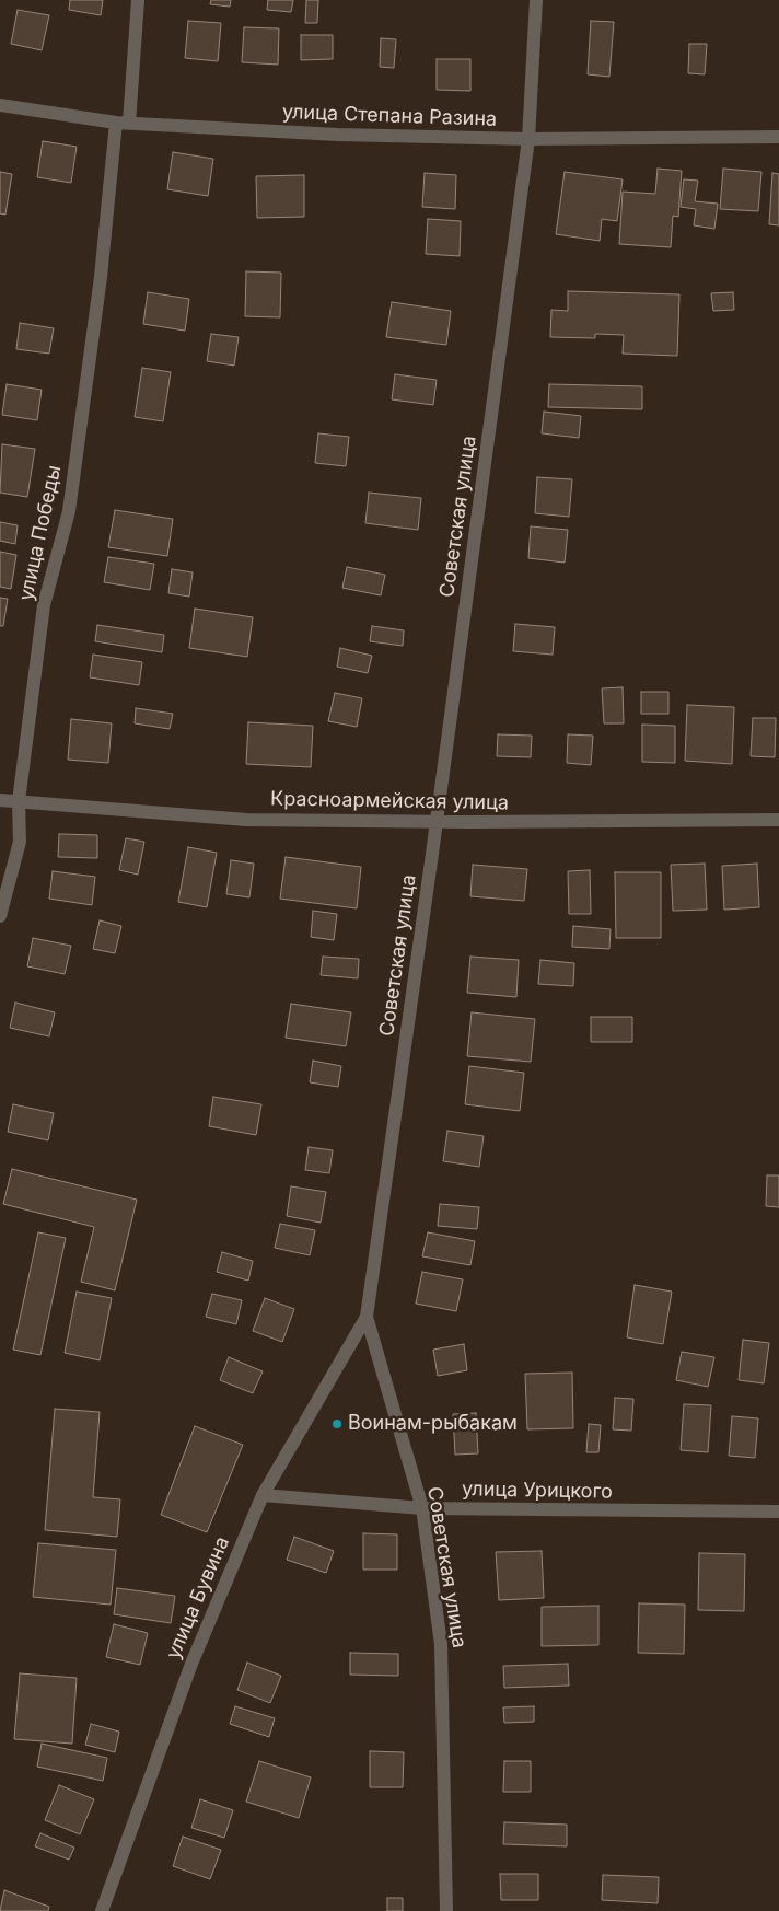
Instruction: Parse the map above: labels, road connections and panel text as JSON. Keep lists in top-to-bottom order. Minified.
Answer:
{"streets":{"street":["улица Степана Разина","Советская улица","улица Победы","Красноармейская улица","улица Урицкого","улица Бувина"]},"crossings":[["улица Степана Разина","Советская улица"],["улица Степана Разина","улица Победы"],["Советская улица","Красноармейская улица"],["Советская улица","улица Урицкого"],["Советская улица","улица Бувина"],["улица Победы","Красноармейская улица"],["улица Урицкого","улица Бувина"]],"places":["Воинам-рыбакам"]}
